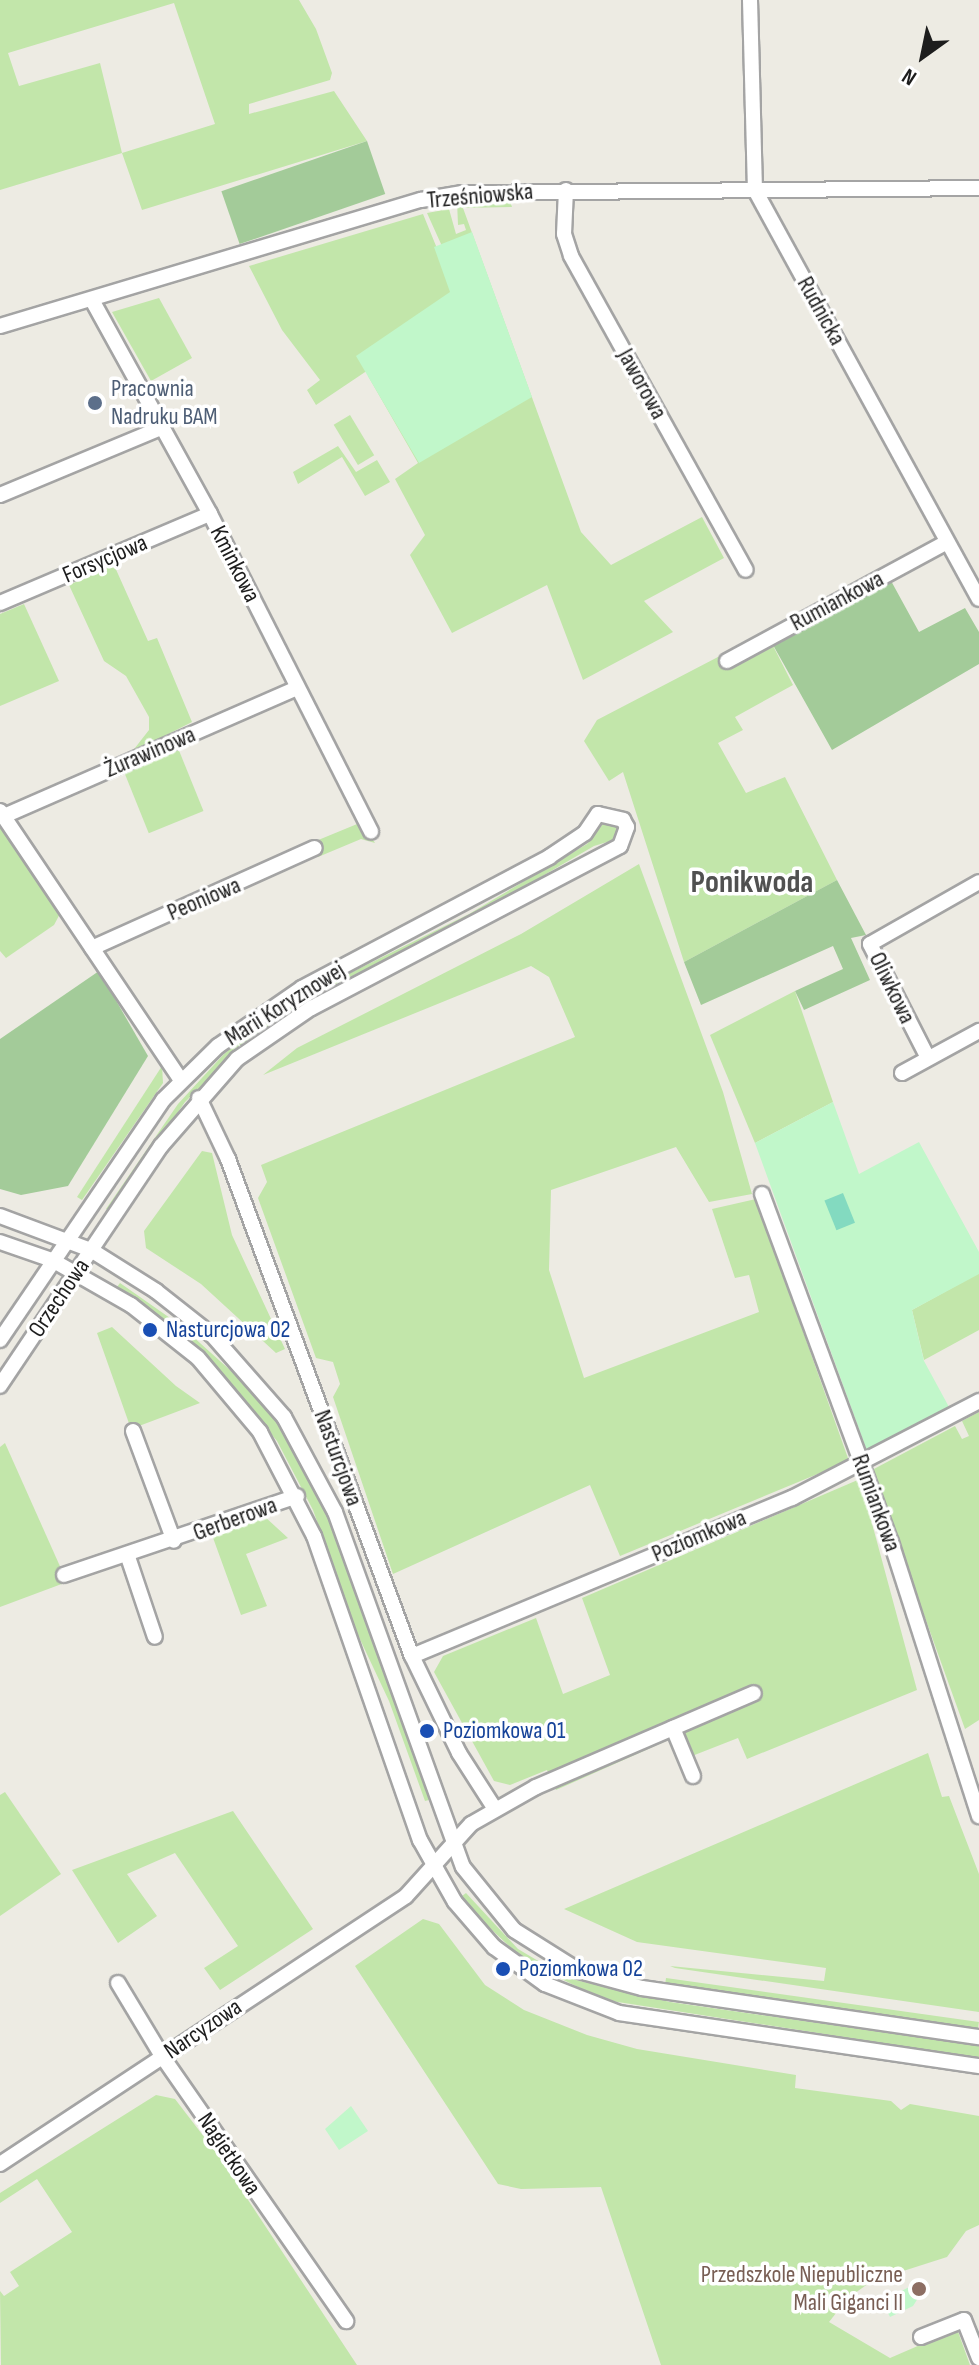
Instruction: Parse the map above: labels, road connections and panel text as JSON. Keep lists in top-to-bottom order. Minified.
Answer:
{"streets":{"street":["Trześniowska","Rudnicka","Jaworowa","Forsycjowa","Kminkowa","Rumiankowa","Żurawinowa","Peoniowa","Oliwkowa","Marii Koryznowej","Orzechowa","Nasturcjowa","Gerberowa","Poziomkowa","Narcyzowa","Nagietkowa"]},"crossings":[["Trześniowska","Rudnicka"],["Trześniowska","Jaworowa"],["Trześniowska","Kminkowa"],["Rudnicka","Rumiankowa"],["Forsycjowa","Kminkowa"],["Kminkowa","Żurawinowa"],["Rumiankowa","Poziomkowa"],["Marii Koryznowej","Orzechowa"],["Marii Koryznowej","Nasturcjowa"],["Nasturcjowa","Poziomkowa"],["Nasturcjowa","Narcyzowa"],["Narcyzowa","Nagietkowa"]],"districts":["Ponikwoda"],"places":["Pracownia Nadruku BAM","Nasturcjowa 02","Poziomkowa 01","Poziomkowa 02","Przedszkole Niepubliczne Mali Giganci II"],"north":"bottom left"}
